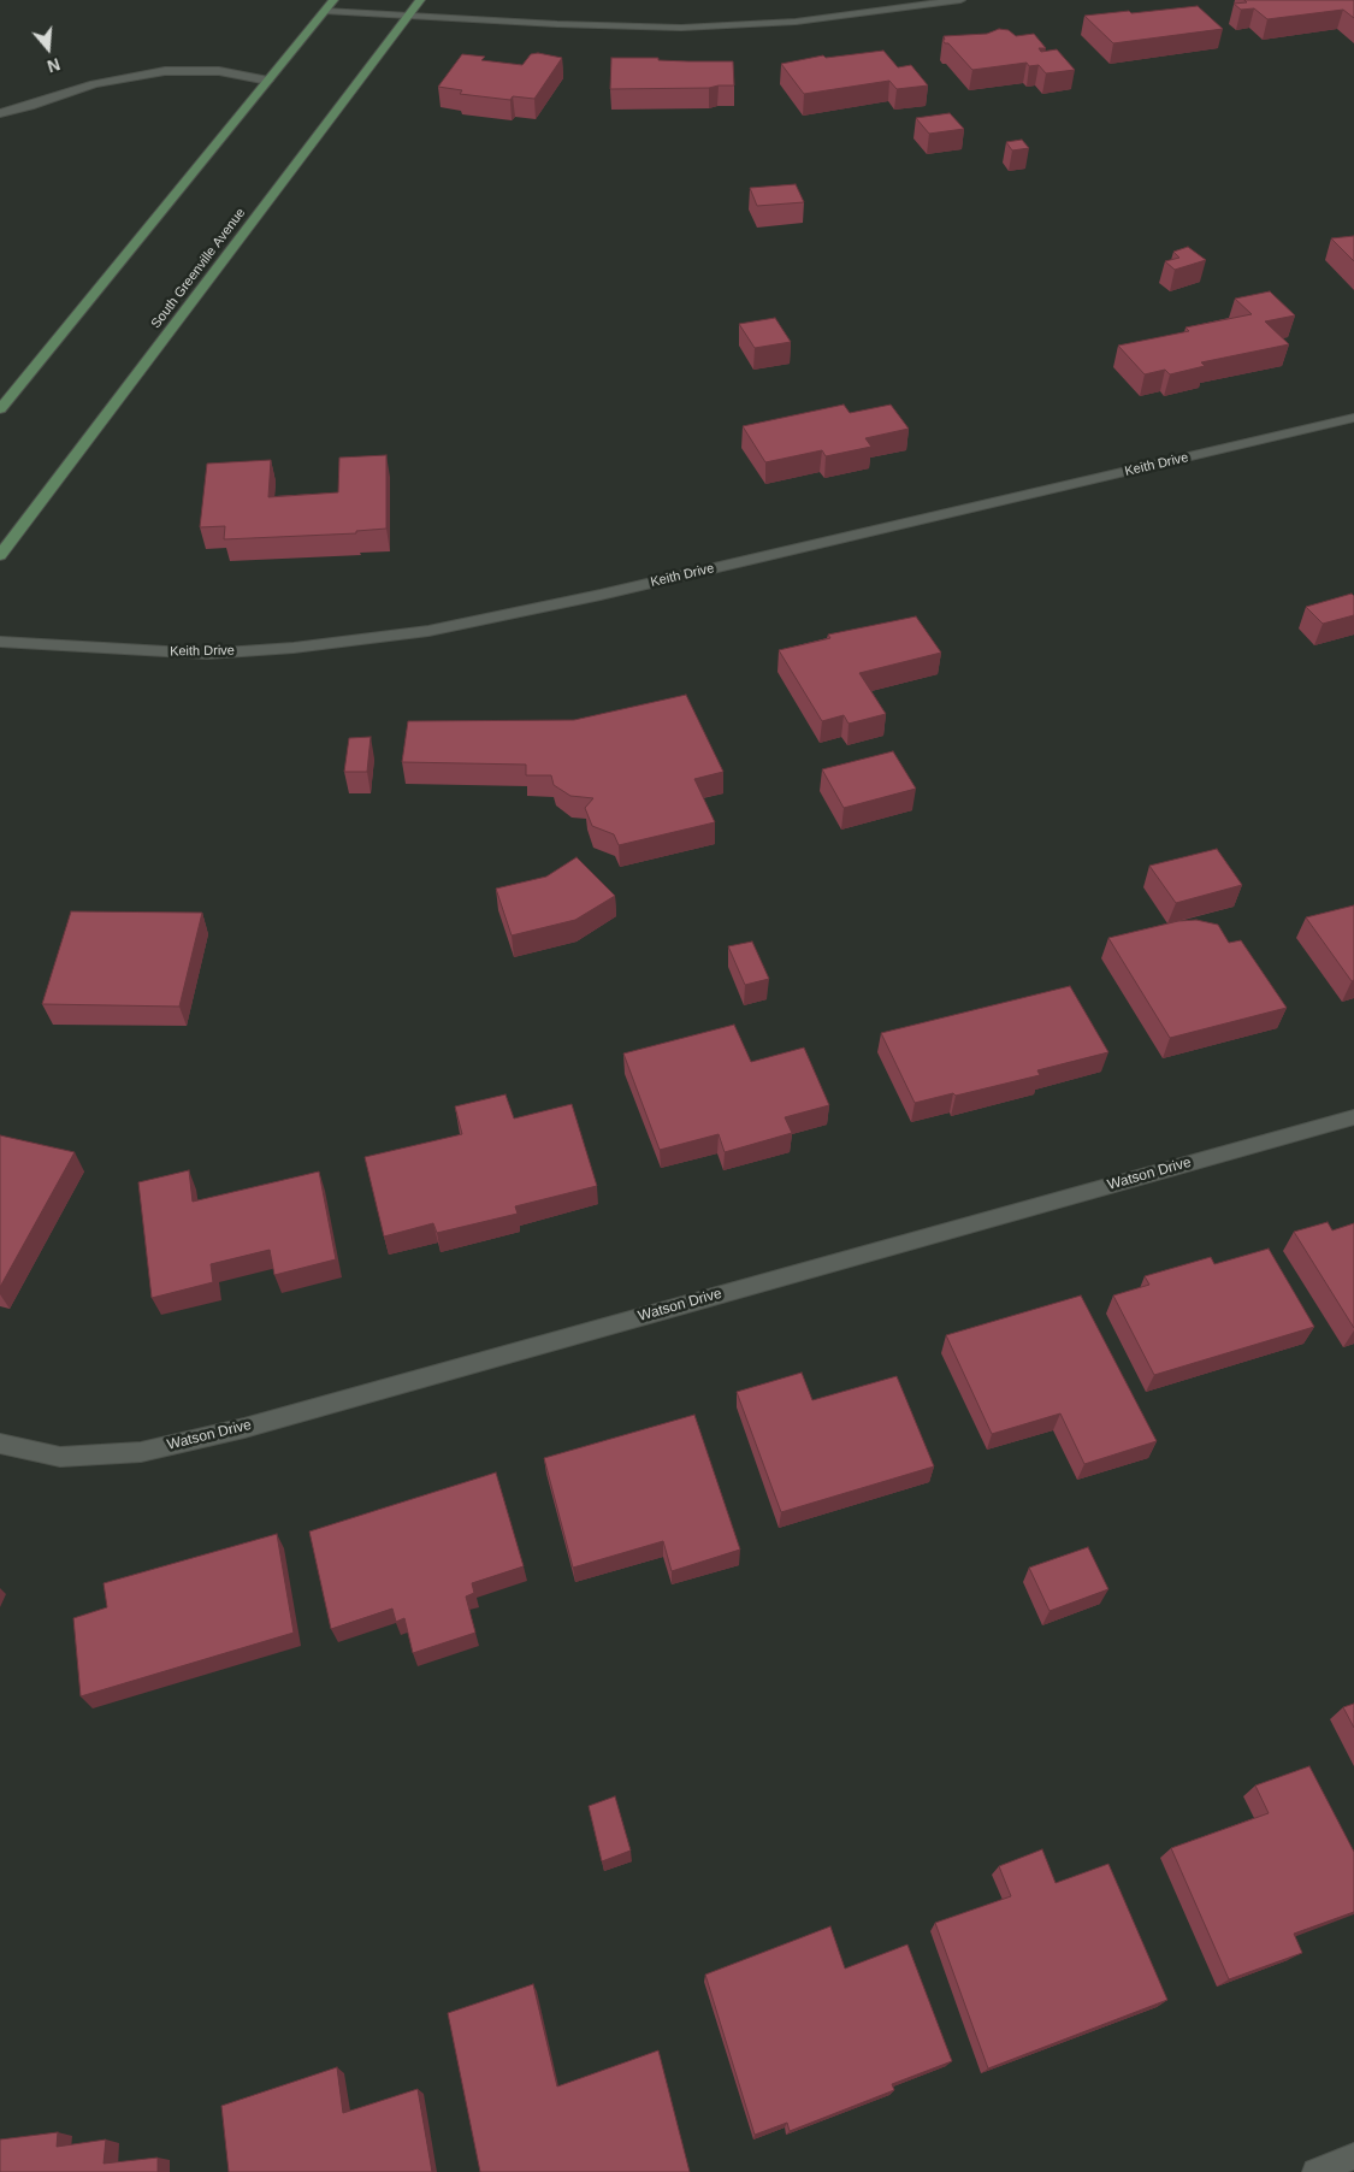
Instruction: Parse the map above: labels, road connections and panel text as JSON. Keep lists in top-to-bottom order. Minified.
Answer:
{"streets":{"main road":["South Greenville Avenue"],"street":["Keith Drive","Watson Drive"]},"north":"bottom"}
